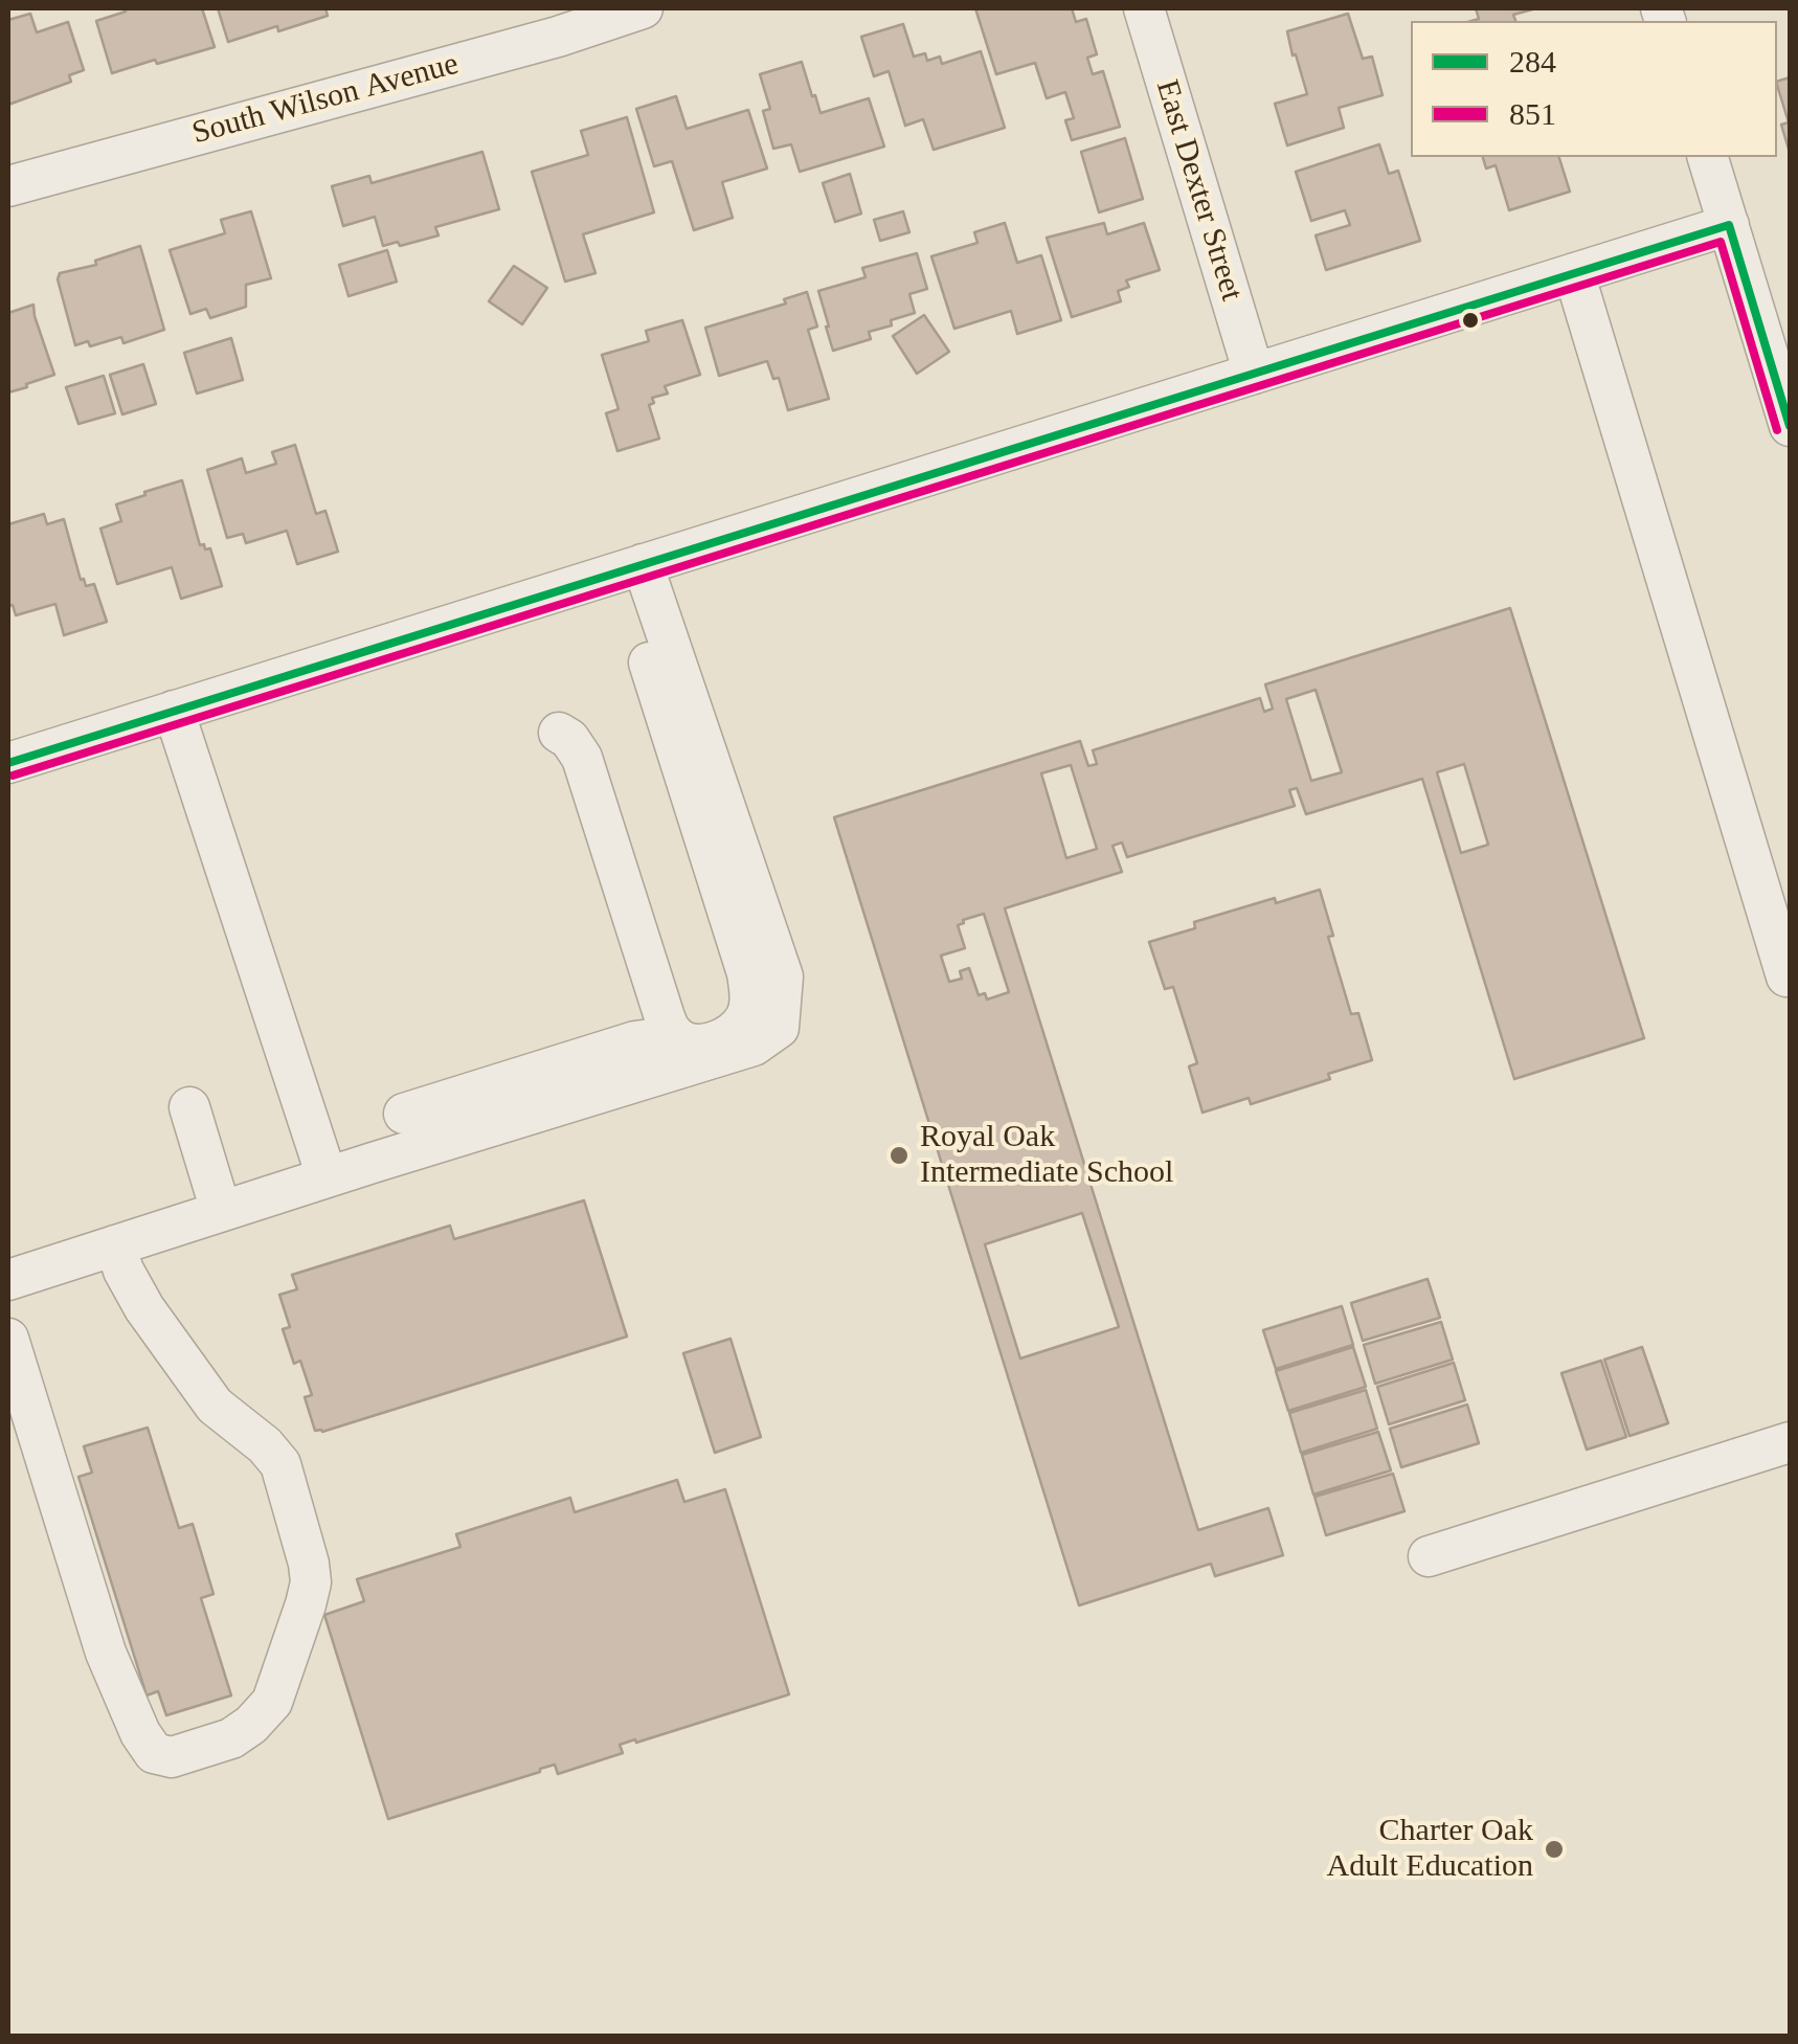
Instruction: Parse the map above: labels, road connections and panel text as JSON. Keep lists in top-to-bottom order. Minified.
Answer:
{"streets":{"street":["South Wilson Avenue","East Dexter Street"]},"places":["Royal Oak Intermediate School","Charter Oak Adult Education"],"lines":["transit line 284","transit line 851"],"legend":["284","851"]}
